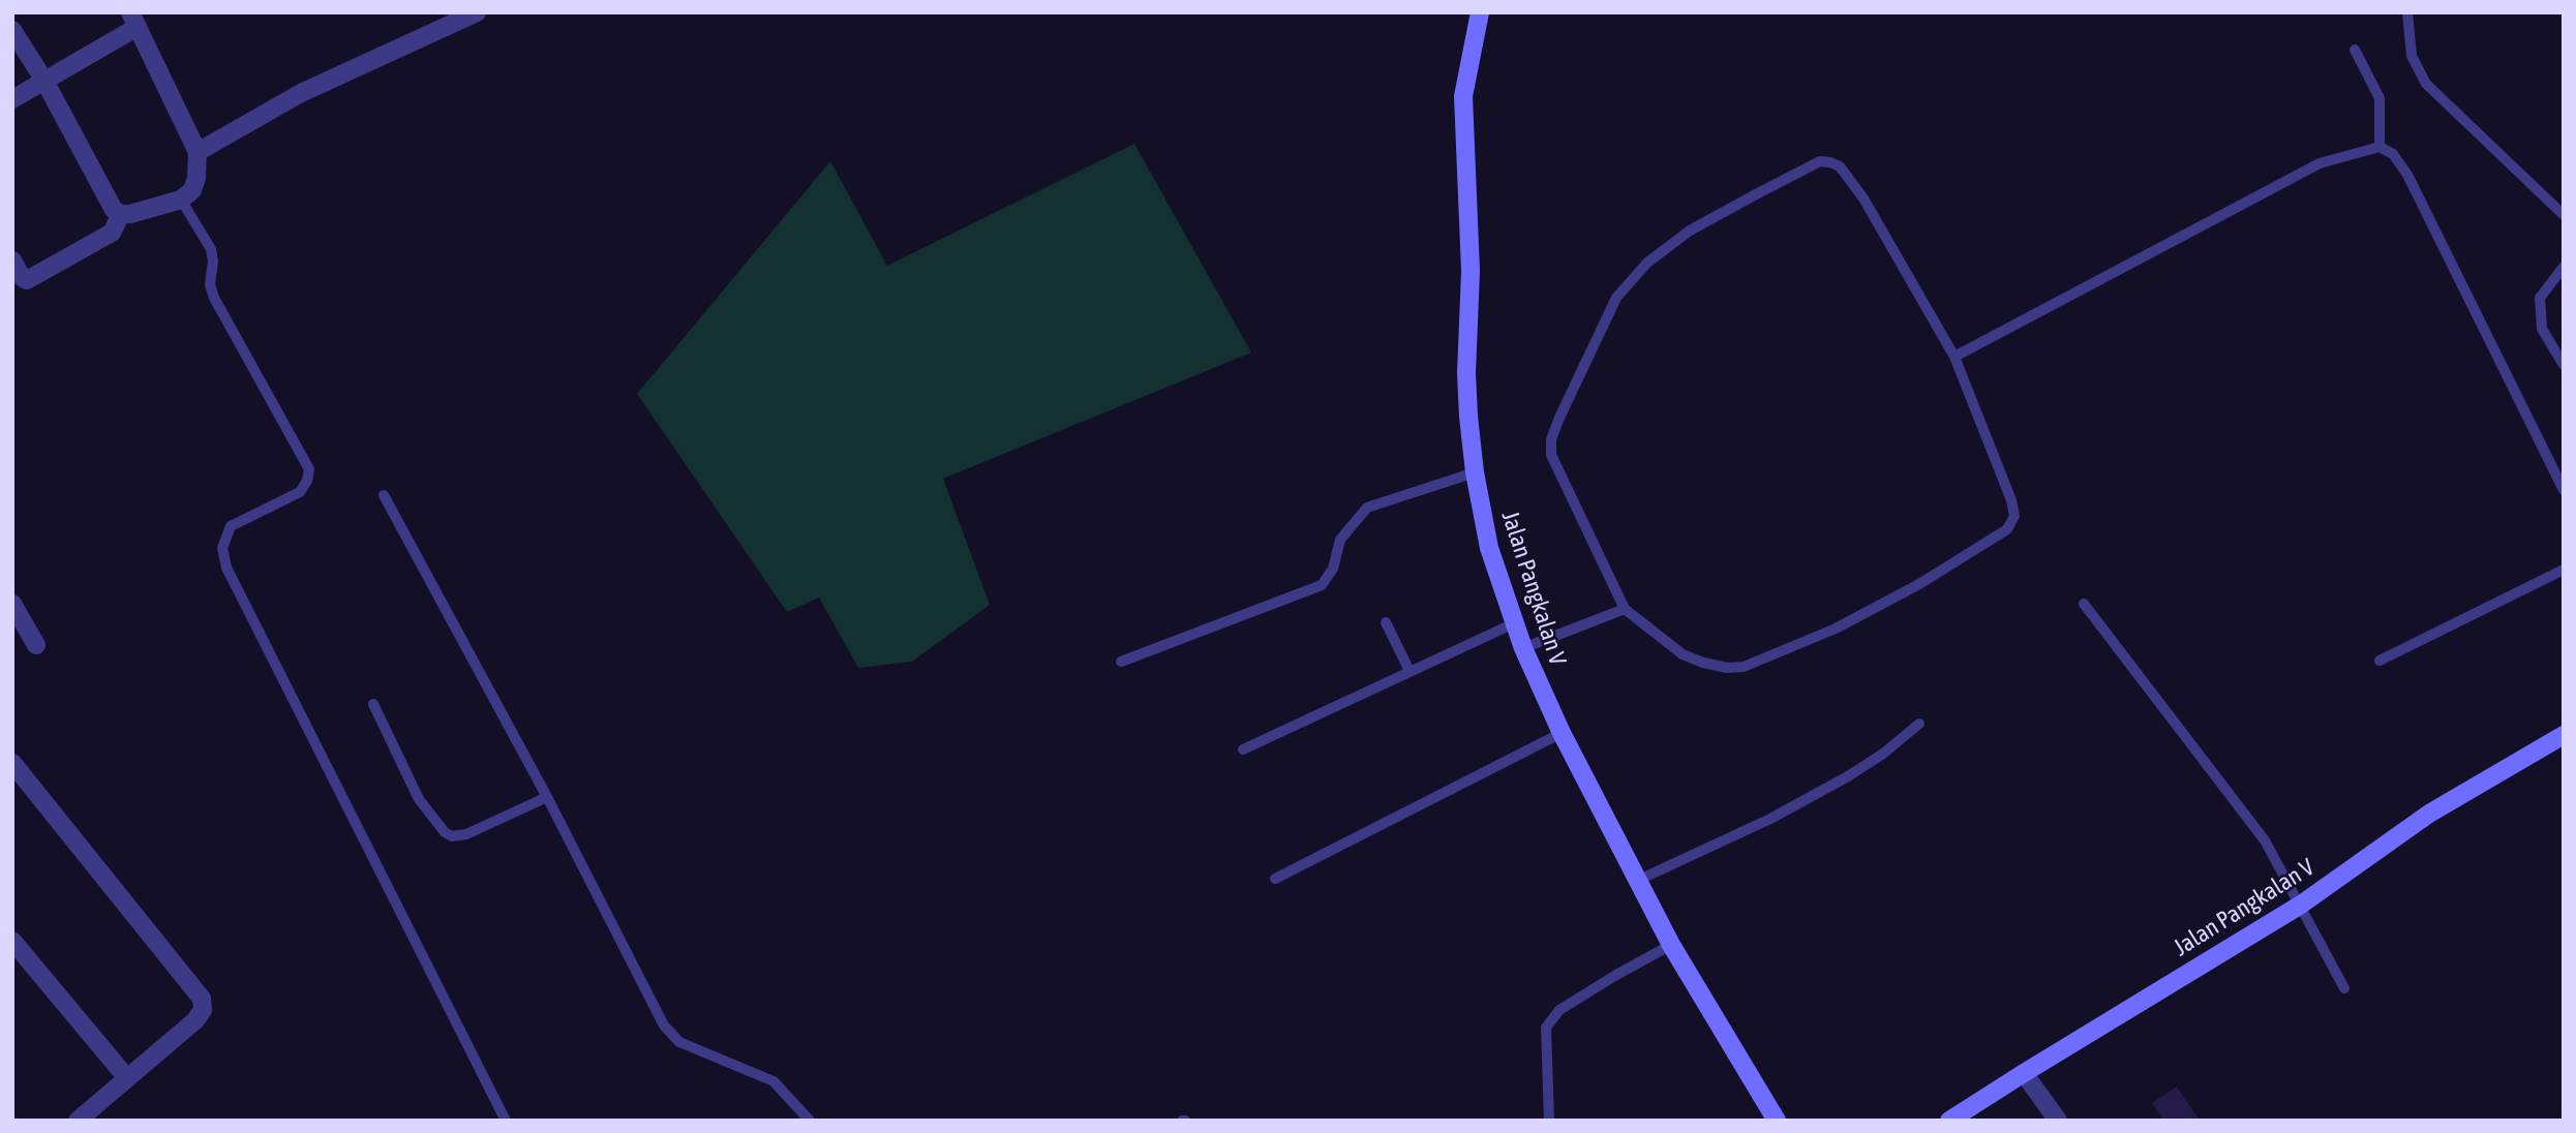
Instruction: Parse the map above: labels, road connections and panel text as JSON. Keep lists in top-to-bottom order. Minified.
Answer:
{"streets":{"street":["Jalan Pangkalan V"]}}
